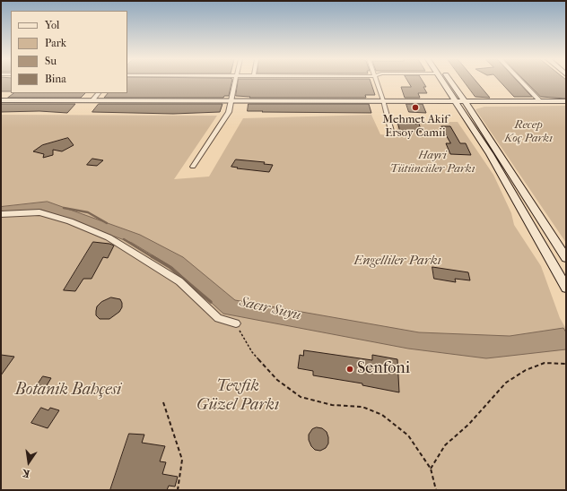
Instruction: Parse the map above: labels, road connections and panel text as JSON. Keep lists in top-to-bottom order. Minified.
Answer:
{"water":["Sacır Suyu"],"parks":["Recep Koç Parkı","Hayri Tütüncüler Parkı","Engelliler Parkı","Tevfik Güzel Parkı","Botanik Bahçesi"],"places":["Mehmet Akif Ersoy Camii","Senfoni"],"legend":["Yol","Park","Su","Bina"],"north":"bottom"}
